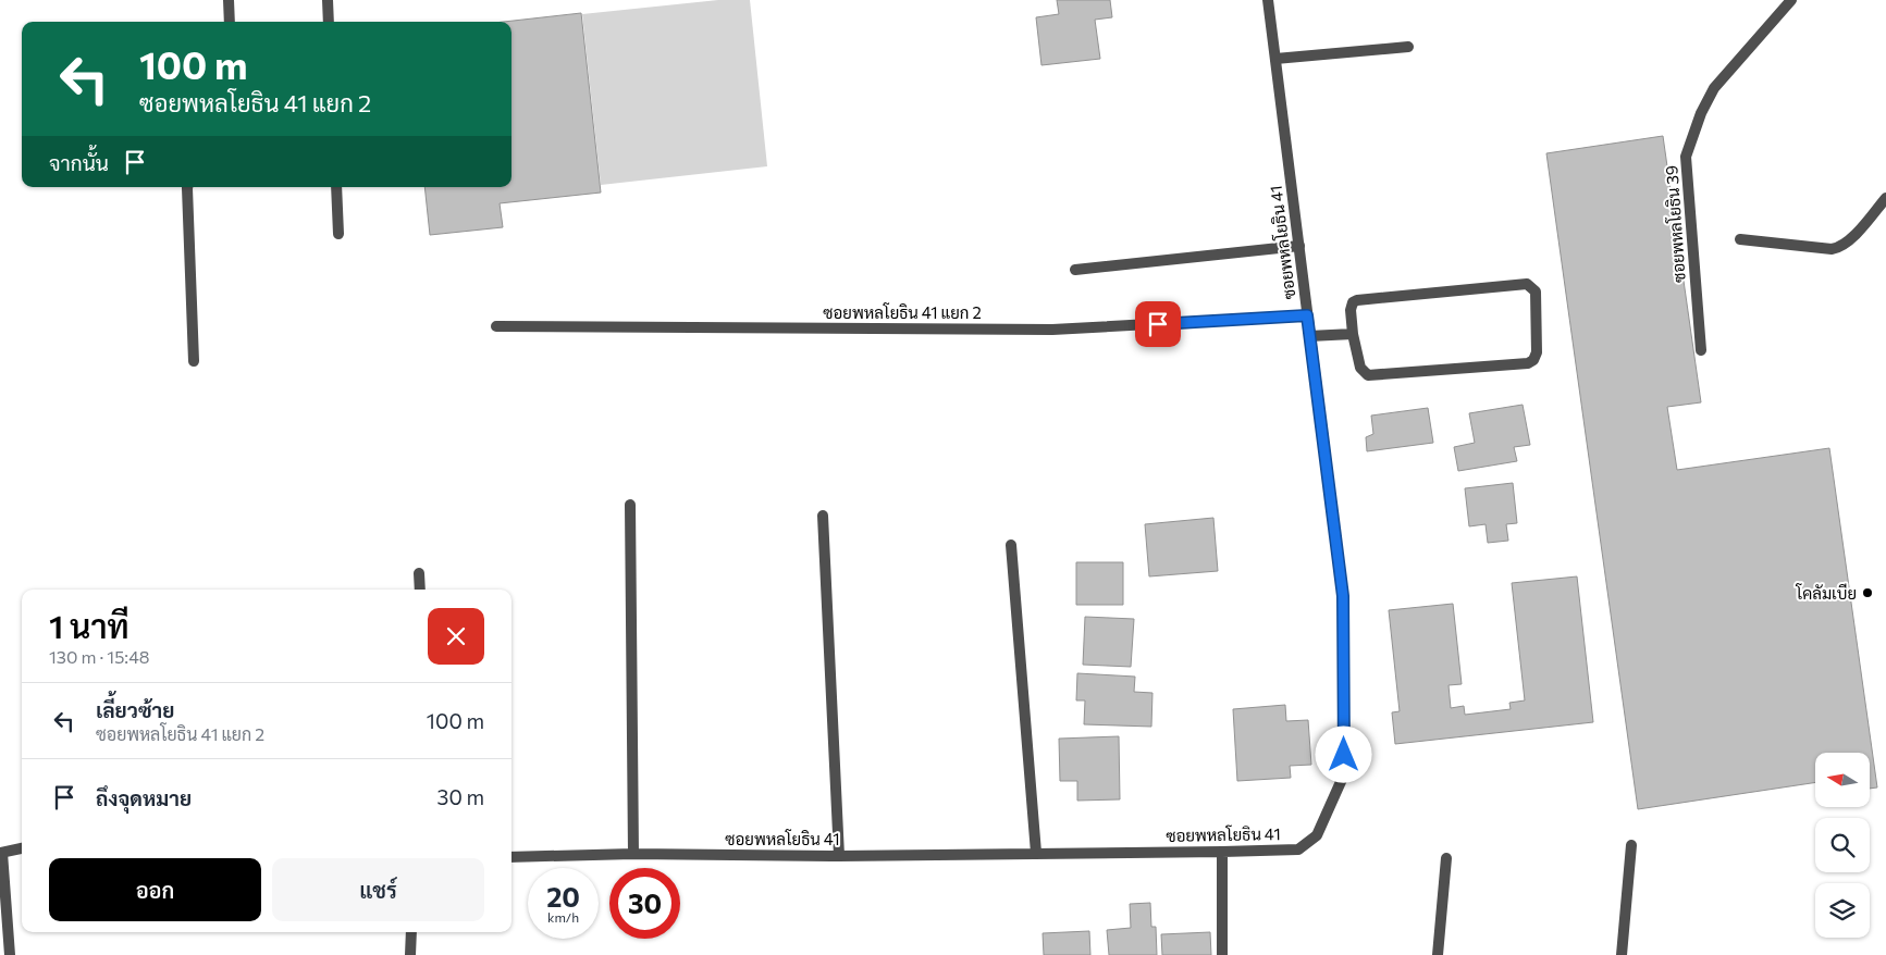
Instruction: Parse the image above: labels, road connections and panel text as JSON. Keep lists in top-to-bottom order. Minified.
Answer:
{"streets":{"street":["ซอยพหลโยธิน 39","ซอยพหลโยธิน 41","ซอยพหลโยธิน 41 แยก 2"]},"crossings":[["ซอยพหลโยธิน 41","ซอยพหลโยธิน 41 แยก 2"]],"places":["โคลัมเบีย"],"north":"left","page":{"turn":["100 m","ซอยพหลโยธิน 41 แยก 2"],"then":"จากนั้น","heading":["1 นาที","130 m · 15:48"],"list":[{"name":"เลี้ยวซ้าย","note":"ซอยพหลโยธิน 41 แยก 2","value":"100 m"},{"name":"ถึงจุดหมาย","value":"30 m"}],"buttons":["ออก","แชร์"],"speed":"20 km/h","limit":"30"}}
